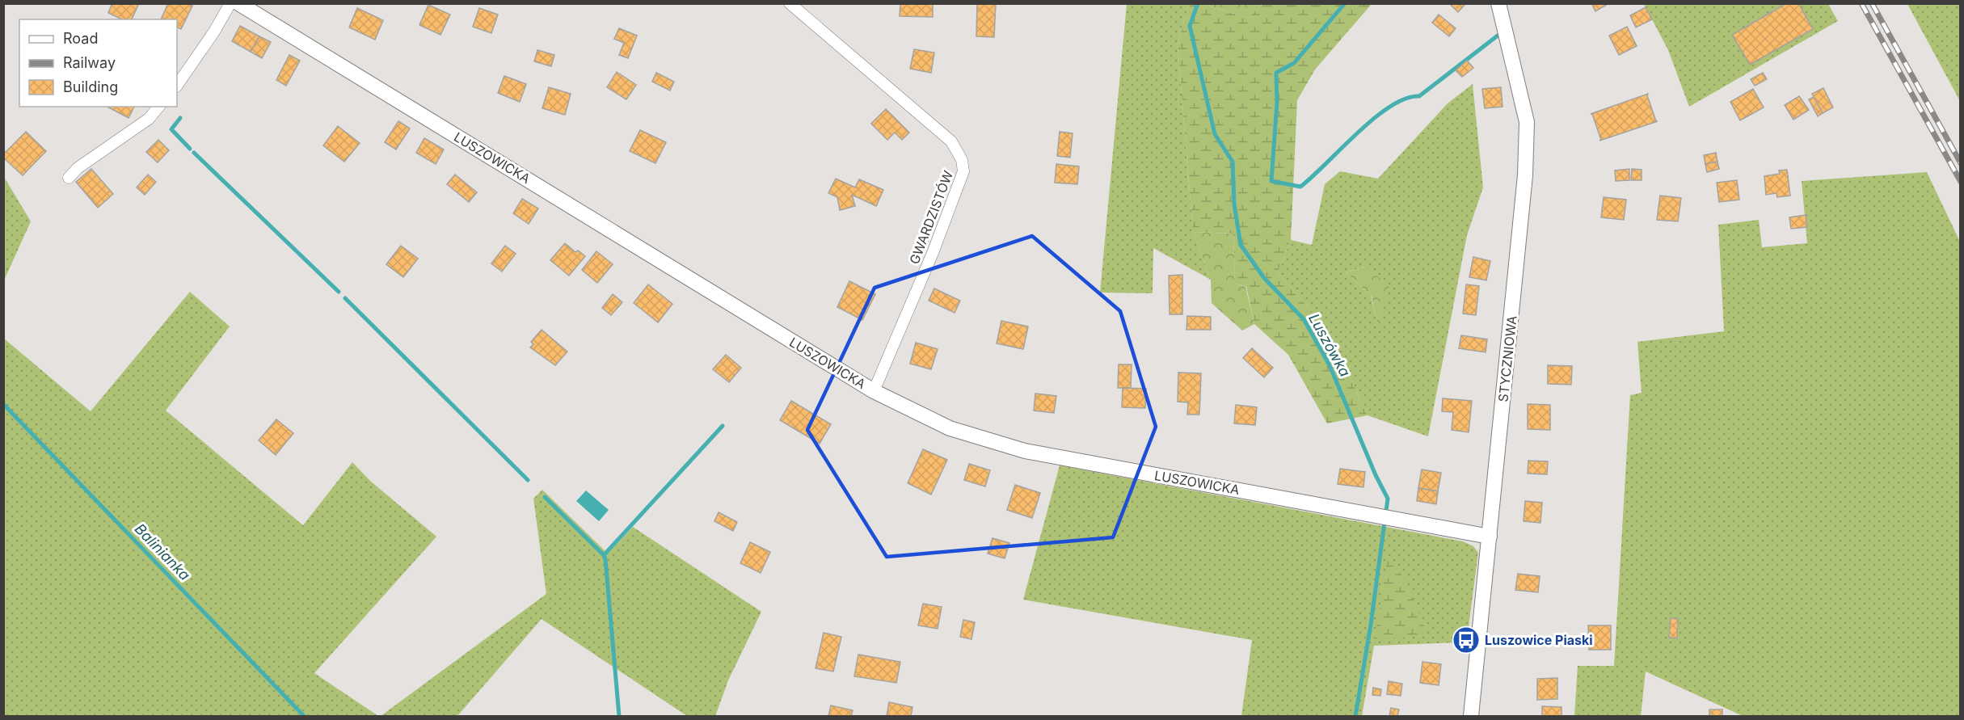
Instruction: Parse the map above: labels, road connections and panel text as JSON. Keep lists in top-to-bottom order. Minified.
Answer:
{"streets":{"street":["LUSZOWICKA","GWARDZISTÓW","STYCZNIOWA"]},"crossings":[["LUSZOWICKA","GWARDZISTÓW"],["LUSZOWICKA","STYCZNIOWA"]],"water":["Luszówka","Balinianka"],"places":{"bus stop":["Luszowice Piaski"]},"legend":["Road","Railway","Building"]}
